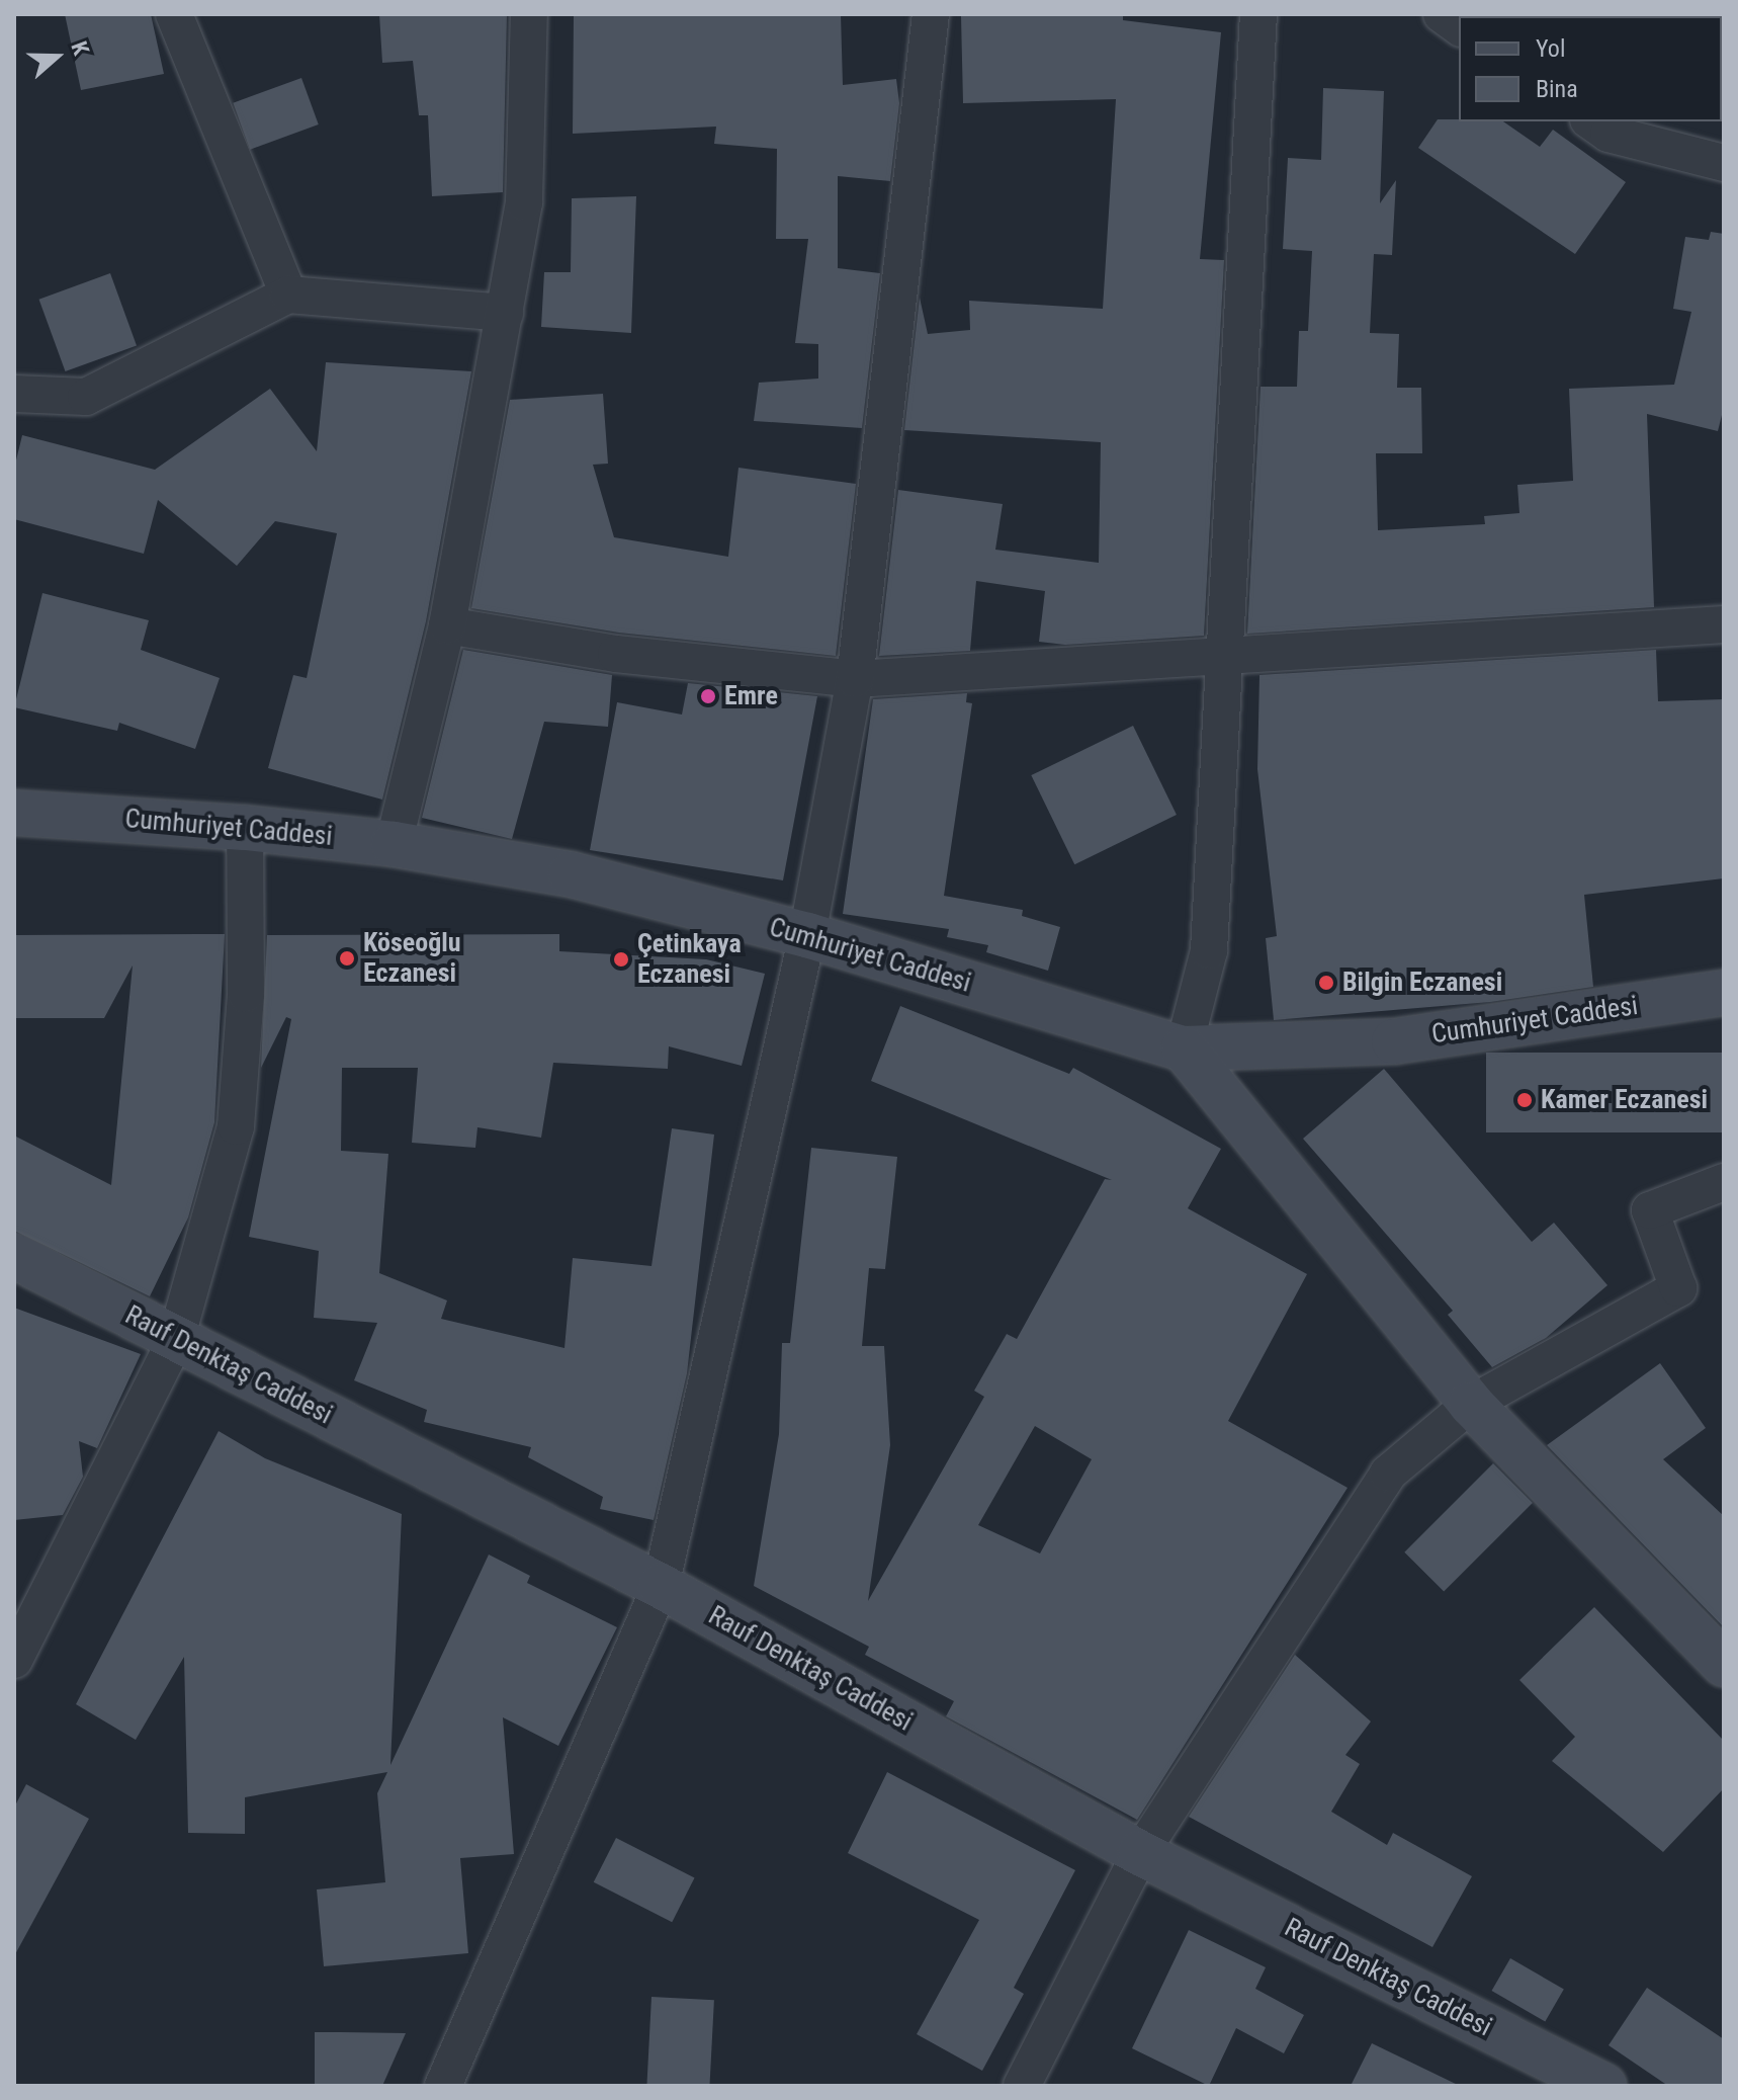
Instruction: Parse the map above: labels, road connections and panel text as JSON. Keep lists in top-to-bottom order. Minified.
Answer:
{"streets":{"street":["Cumhuriyet Caddesi","Rauf Denktaş Caddesi"]},"places":["Emre","Köseoğlu Eczanesi","Çetinkaya Eczanesi","Bilgin Eczanesi","Kamer Eczanesi"],"legend":["Yol","Bina"],"north":"right"}
